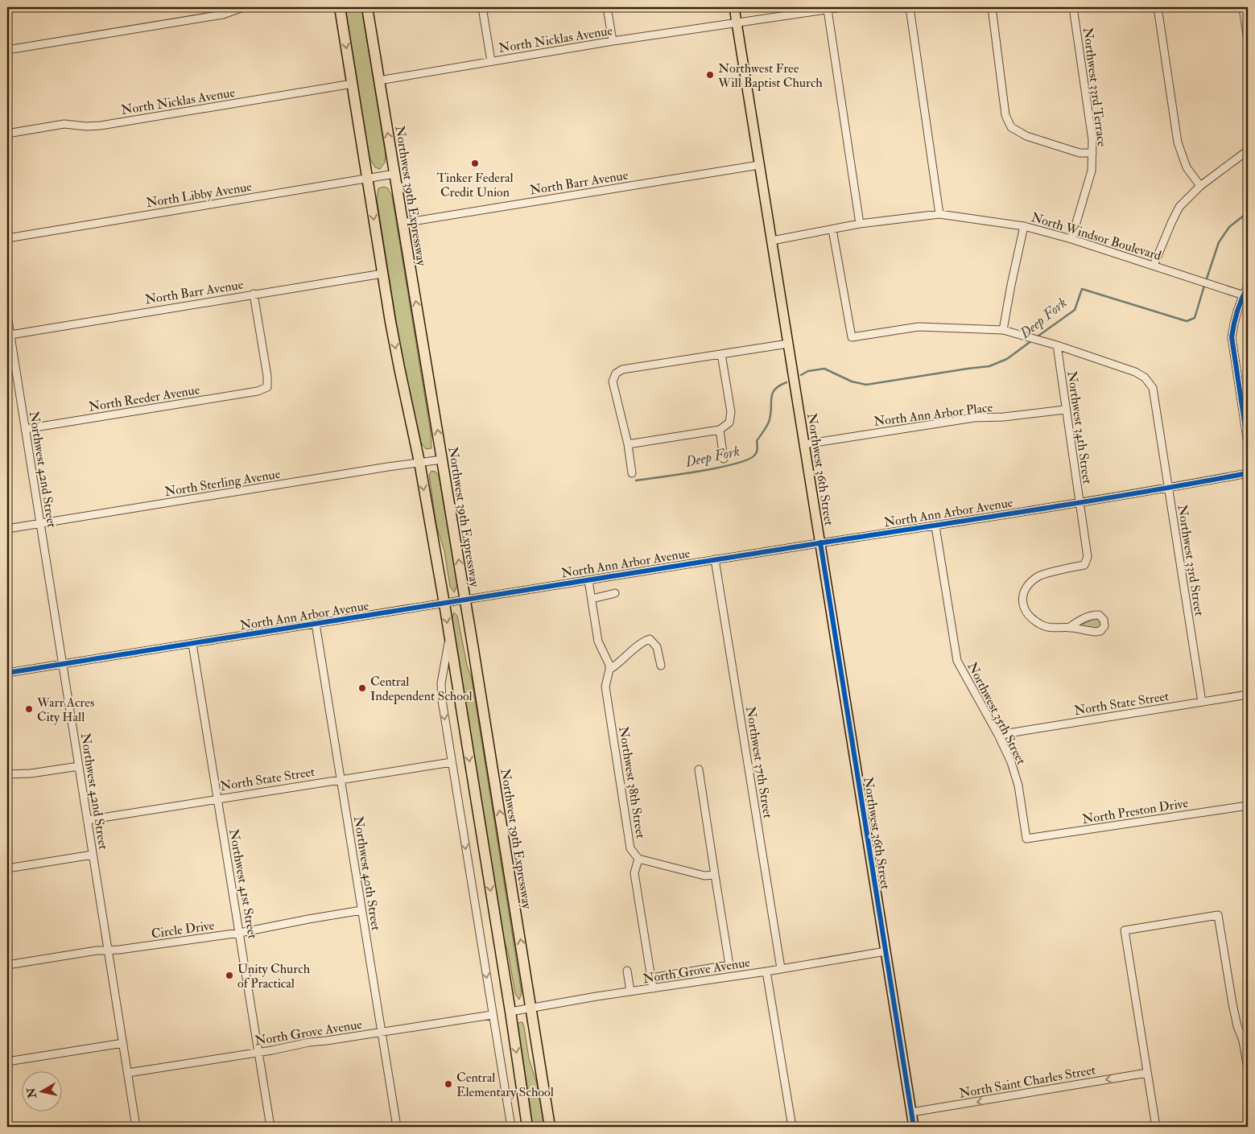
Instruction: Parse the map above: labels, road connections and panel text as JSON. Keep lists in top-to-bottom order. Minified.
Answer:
{"streets":{"highway":["Northwest 39th Expressway"],"main road":["Northwest 36th Street"],"street":["North Nicklas Avenue","Northwest 33rd Terrace","North Barr Avenue","North Libby Avenue","North Windsor Boulevard","North Reeder Avenue","North Ann Arbor Place","Northwest 34th Street","Northwest 42nd Street","North Sterling Avenue","North Ann Arbor Avenue","Northwest 33rd Street","North State Street","Northwest 35th Street","Northwest 37th Street","Northwest 38th Street","North Preston Drive","Northwest 40th Street","Northwest 41st Street","Circle Drive","North Grove Avenue","North Saint Charles Street"]},"crossings":[["North Nicklas Avenue","Northwest 39th Expressway"],["North Nicklas Avenue","Northwest 36th Street"],["Northwest 33rd Terrace","North Windsor Boulevard"],["North Barr Avenue","Northwest 39th Expressway"],["North Barr Avenue","North Reeder Avenue"],["North Barr Avenue","Northwest 42nd Street"],["North Barr Avenue","Northwest 36th Street"],["North Libby Avenue","Northwest 39th Expressway"],["Northwest 39th Expressway","North Sterling Avenue"],["Northwest 39th Expressway","North Ann Arbor Avenue"],["Northwest 39th Expressway","North Grove Avenue"],["North Windsor Boulevard","Northwest 36th Street"],["North Reeder Avenue","Northwest 42nd Street"],["North Ann Arbor Place","Northwest 34th Street"],["North Ann Arbor Place","Northwest 36th Street"],["Northwest 34th Street","North Ann Arbor Avenue"],["Northwest 34th Street","Northwest 33rd Street"],["Northwest 42nd Street","North Sterling Avenue"],["Northwest 42nd Street","North Ann Arbor Avenue"],["Northwest 42nd Street","North State Street"],["Northwest 42nd Street","Circle Drive"],["Northwest 42nd Street","North Grove Avenue"],["Northwest 36th Street","North Ann Arbor Avenue"],["Northwest 36th Street","North Grove Avenue"],["Northwest 36th Street","North Saint Charles Street"],["North Ann Arbor Avenue","Northwest 33rd Street"],["North Ann Arbor Avenue","Northwest 35th Street"],["North Ann Arbor Avenue","Northwest 37th Street"],["North Ann Arbor Avenue","Northwest 40th Street"],["North Ann Arbor Avenue","Northwest 41st Street"],["Northwest 33rd Street","North State Street"],["North State Street","Northwest 35th Street"],["North State Street","Northwest 40th Street"],["North State Street","Northwest 41st Street"],["Northwest 35th Street","North Preston Drive"],["Northwest 37th Street","North Grove Avenue"],["Northwest 40th Street","Circle Drive"],["Northwest 40th Street","North Grove Avenue"],["Northwest 41st Street","Circle Drive"],["Northwest 41st Street","North Grove Avenue"]],"one_way":["North Saint Charles Street"],"water":["Deep Fork"],"places":["Northwest Free Will Baptist Church","Tinker Federal Credit Union","Central Independent School","Warr Acres City Hall","Unity Church of Practical","Central Elementary School"],"north":"left"}
